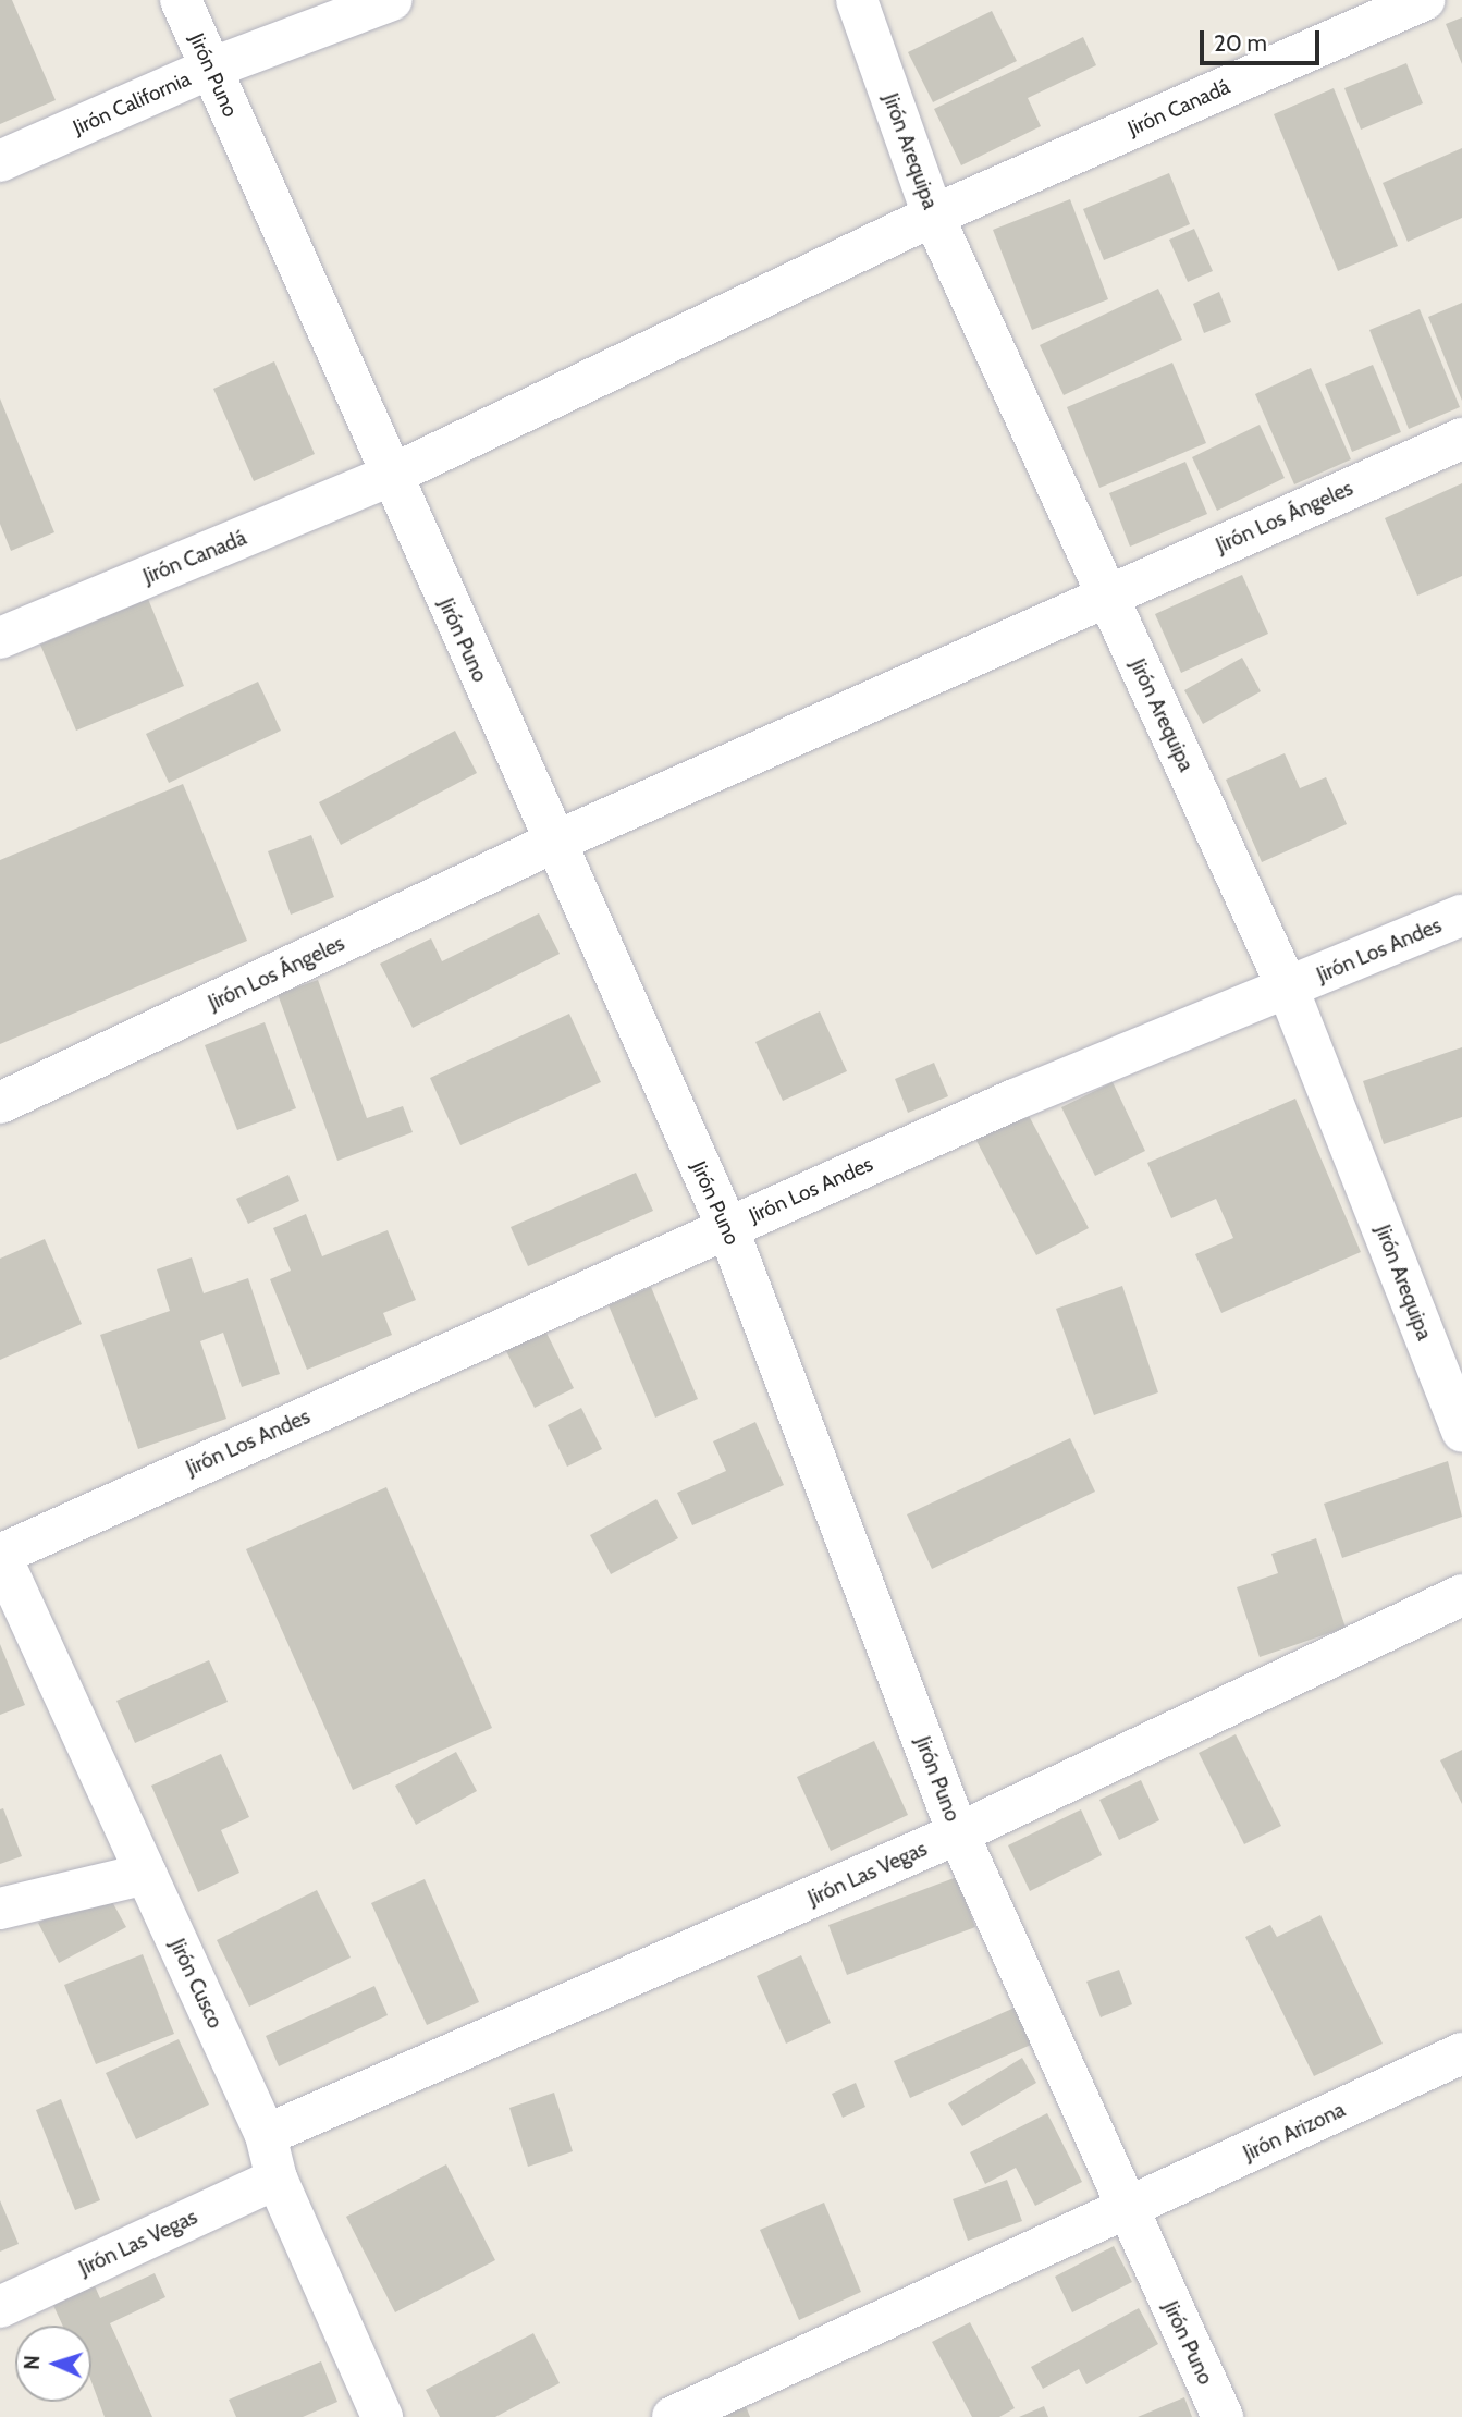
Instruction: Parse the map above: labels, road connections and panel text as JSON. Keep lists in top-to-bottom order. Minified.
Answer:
{"streets":{"street":["Jirón Puno","Jirón California","Jirón Canadá","Jirón Arequipa","Jirón Los Ángeles","Jirón Los Andes","Jirón Las Vegas","Jirón Cusco","Jirón Arizona"]},"crossings":[["Jirón Puno","Jirón California"],["Jirón Puno","Jirón Canadá"],["Jirón Puno","Jirón Los Ángeles"],["Jirón Puno","Jirón Los Andes"],["Jirón Puno","Jirón Las Vegas"],["Jirón Puno","Jirón Arizona"],["Jirón Canadá","Jirón Arequipa"],["Jirón Arequipa","Jirón Los Ángeles"],["Jirón Arequipa","Jirón Los Andes"],["Jirón Los Andes","Jirón Cusco"],["Jirón Las Vegas","Jirón Cusco"]],"scale_bar":"20 m","north":"left"}
